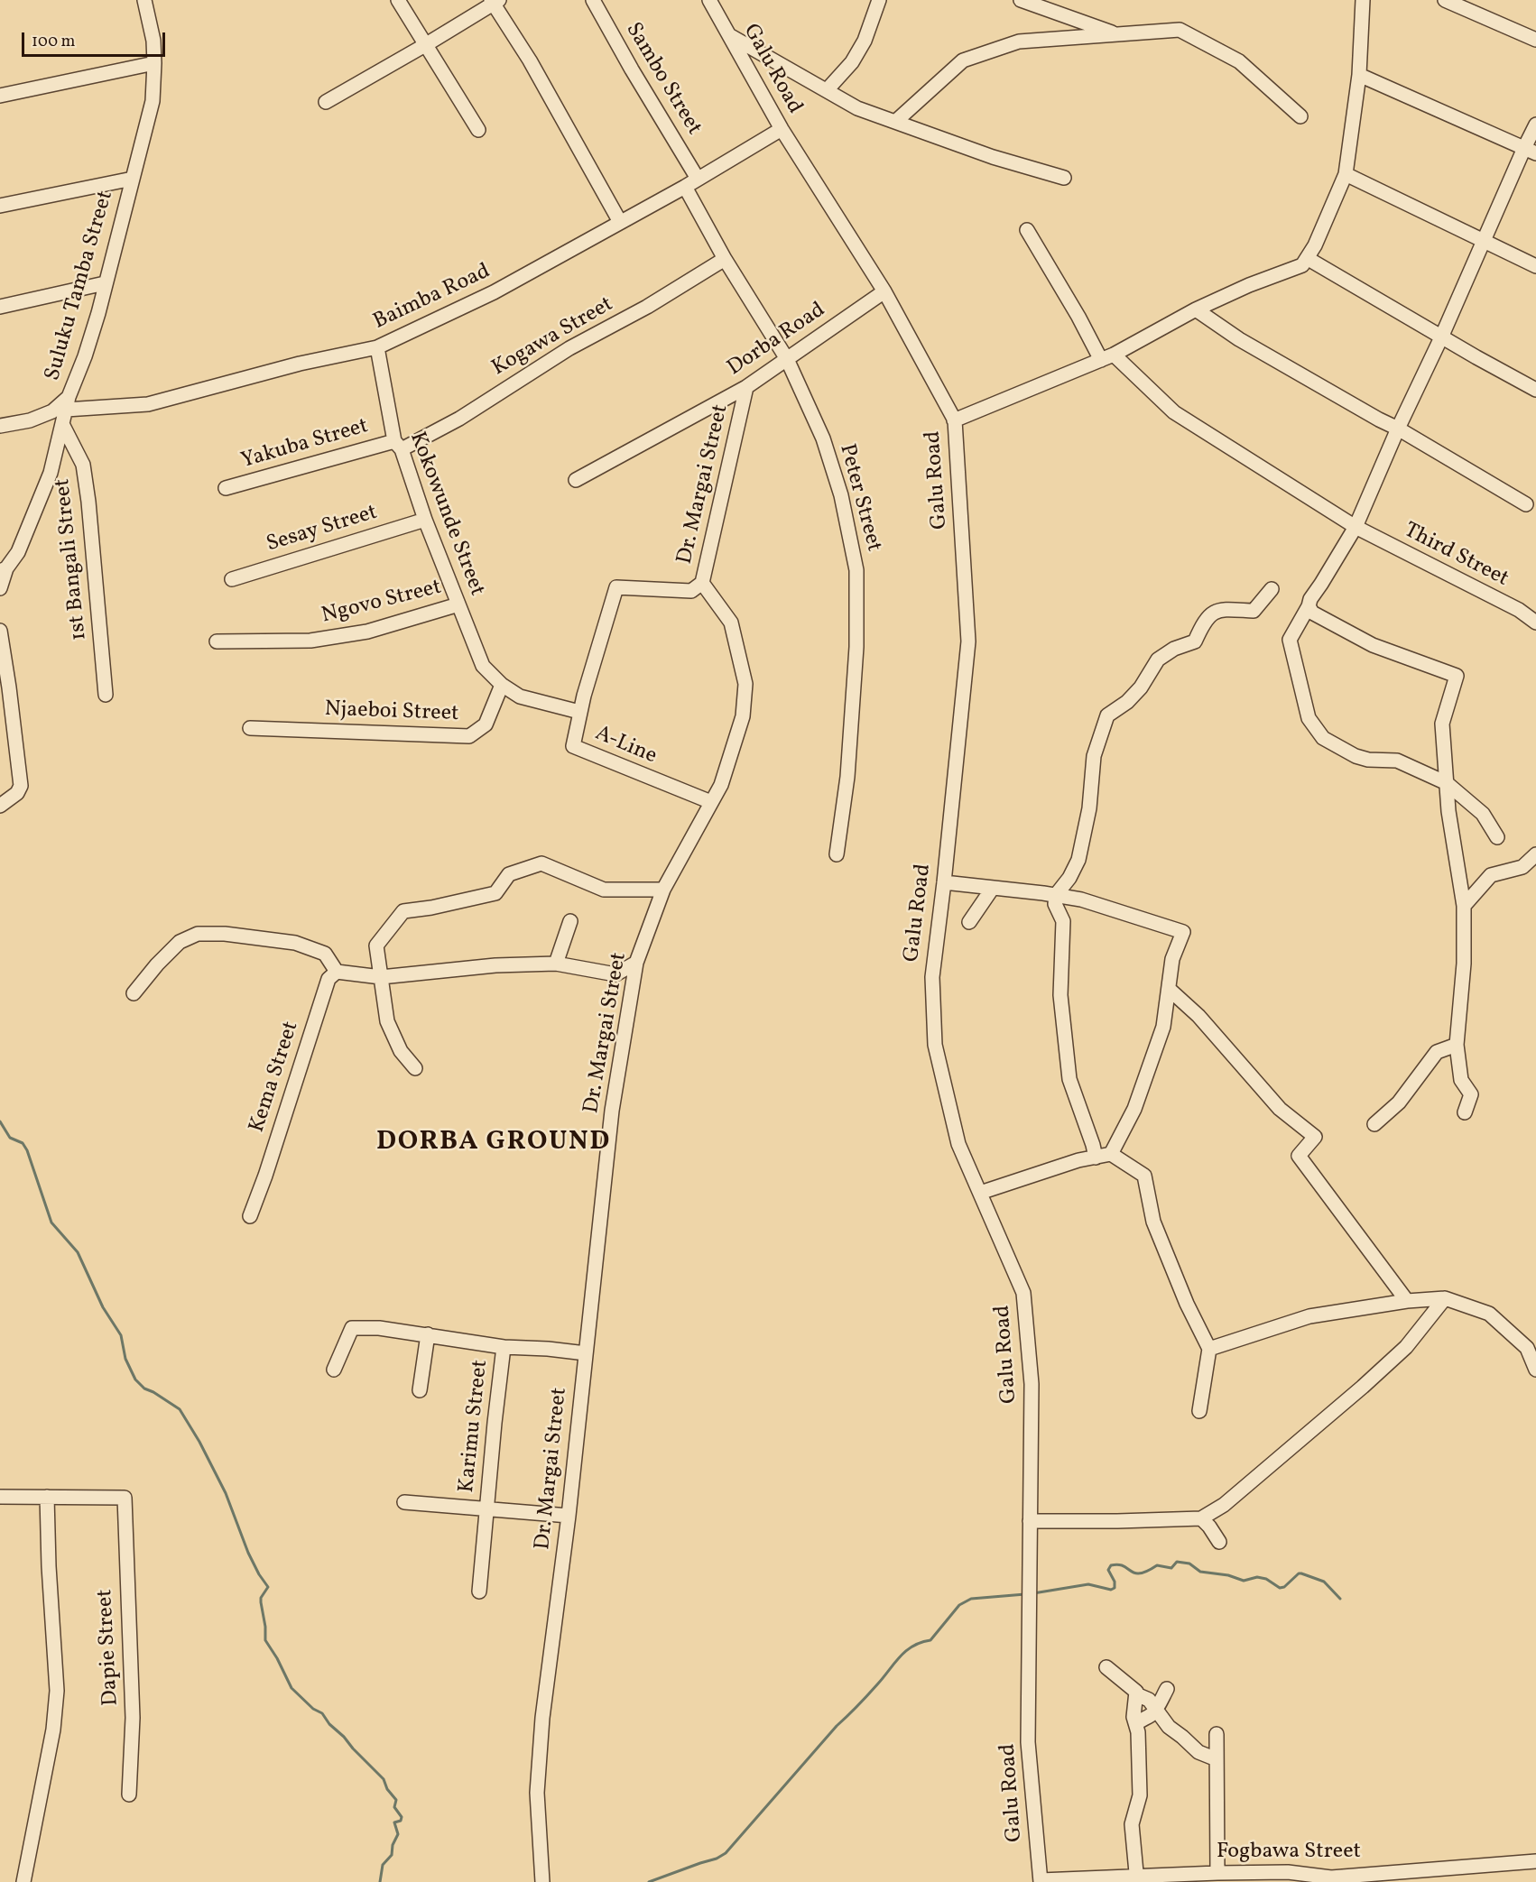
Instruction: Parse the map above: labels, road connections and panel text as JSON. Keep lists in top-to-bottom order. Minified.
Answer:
{"streets":{"street":["Galu Road","Sambo Street","Suluku Tamba Street","Baimba Road","Kogawa Street","Dorba Road","Yakuba Street","Dr. Margai Street","Peter Street","Kokowunde Street","Sesay Street","Third Street","1st Bangali Street","Ngovo Street","Njaeboi Street","A-Line","Kema Street","Karimu Street","Dapie Street","Fogbawa Street"]},"crossings":[["Galu Road","Baimba Road"],["Galu Road","Dorba Road"],["Galu Road","Fogbawa Street"],["Sambo Street","Baimba Road"],["Suluku Tamba Street","Baimba Road"],["Suluku Tamba Street","1st Bangali Street"],["Baimba Road","Peter Street"],["Baimba Road","Kokowunde Street"],["Kogawa Street","Yakuba Street"],["Kogawa Street","Peter Street"],["Kogawa Street","Kokowunde Street"],["Dorba Road","Dr. Margai Street"],["Dorba Road","Peter Street"],["Yakuba Street","Kokowunde Street"],["Dr. Margai Street","A-Line"],["Dr. Margai Street","Karimu Street"],["Kokowunde Street","Sesay Street"],["Kokowunde Street","Ngovo Street"],["Kokowunde Street","Njaeboi Street"],["Kokowunde Street","A-Line"],["Njaeboi Street","A-Line"]],"districts":["DORBA GROUND"],"scale_bar":"100 m"}
